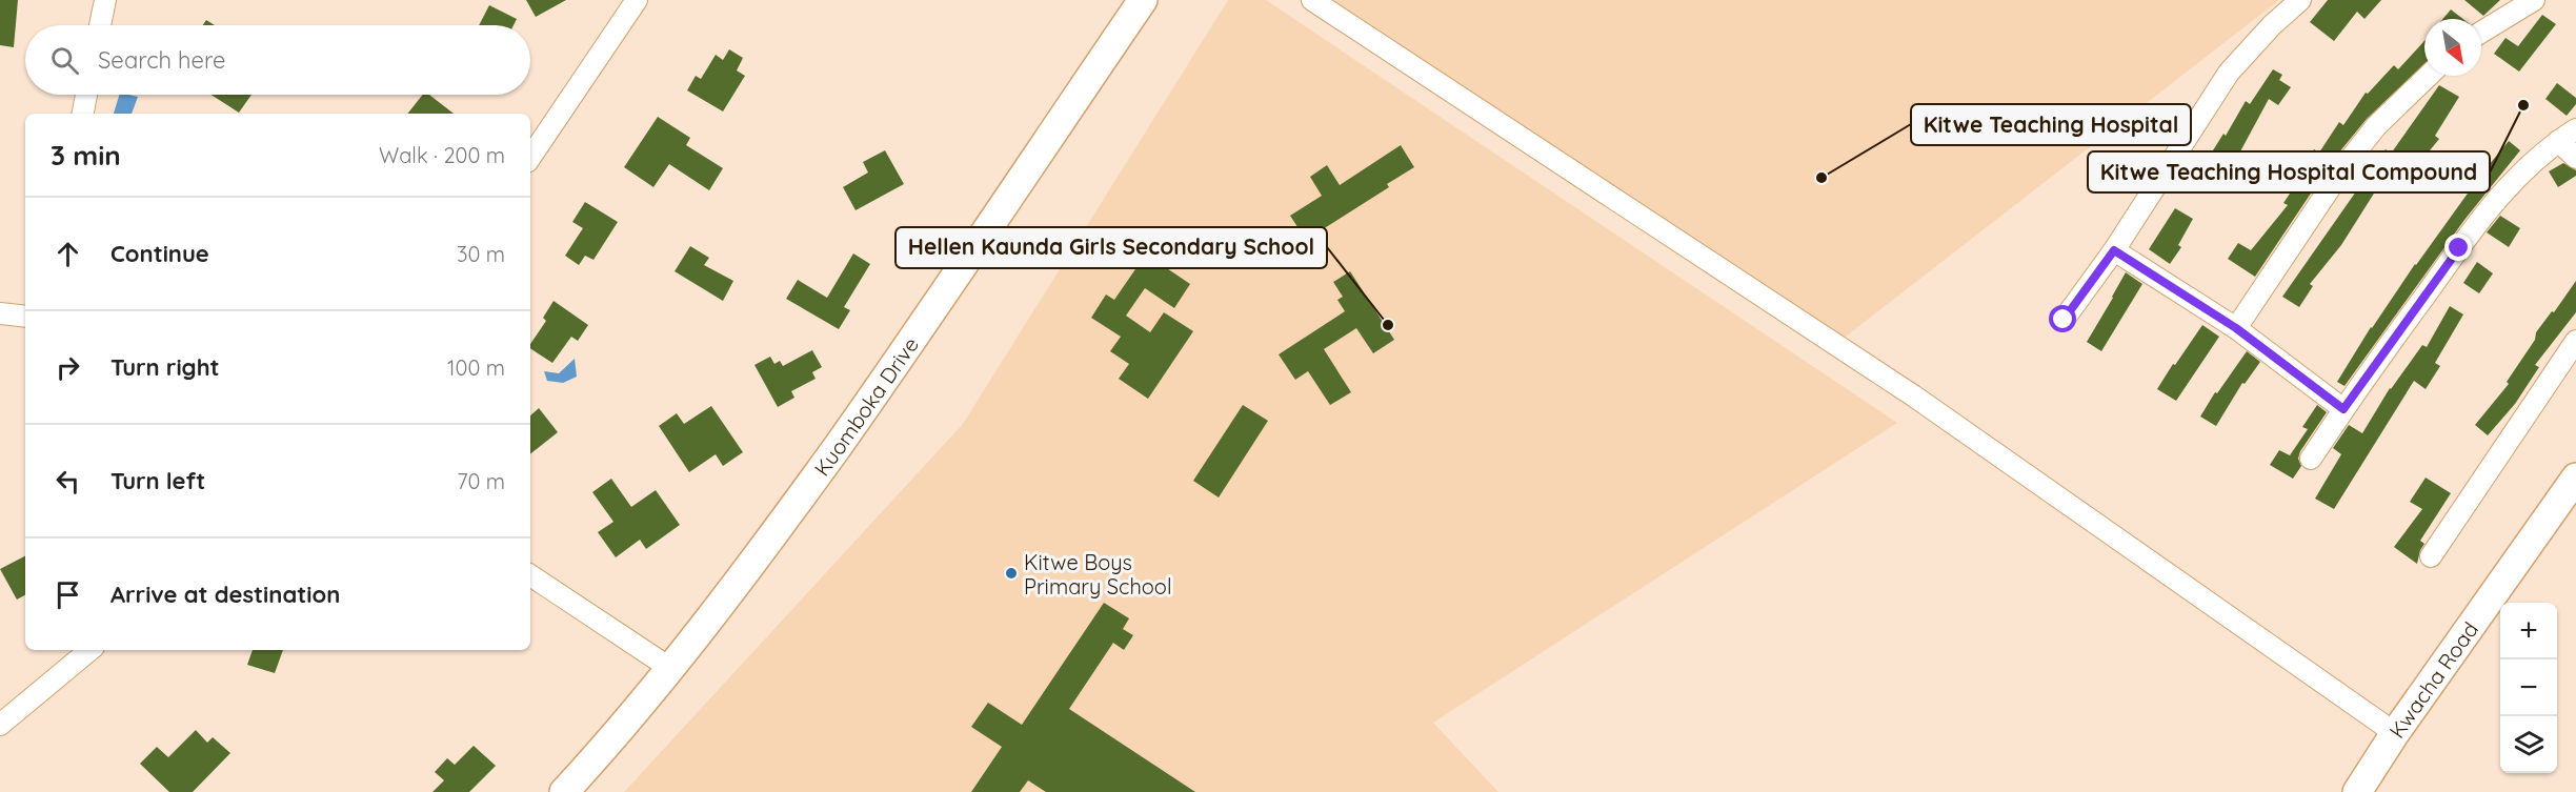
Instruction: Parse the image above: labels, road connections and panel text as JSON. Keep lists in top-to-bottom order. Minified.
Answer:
{"streets":{"main road":["Kuomboka Drive","Kwacha Road"]},"places":["Kitwe Teaching Hospital Compound","Kitwe Teaching Hospital","Hellen Kaunda Girls Secondary School","Kitwe Boys Primary School"],"north":"bottom right","page":{"search":"Search here","heading":["3 min","Walk · 200 m"],"list":[["Continue","30 m"],["Turn right","100 m"],["Turn left","70 m"],"Arrive at destination"],"map_buttons":["+","−"]}}
